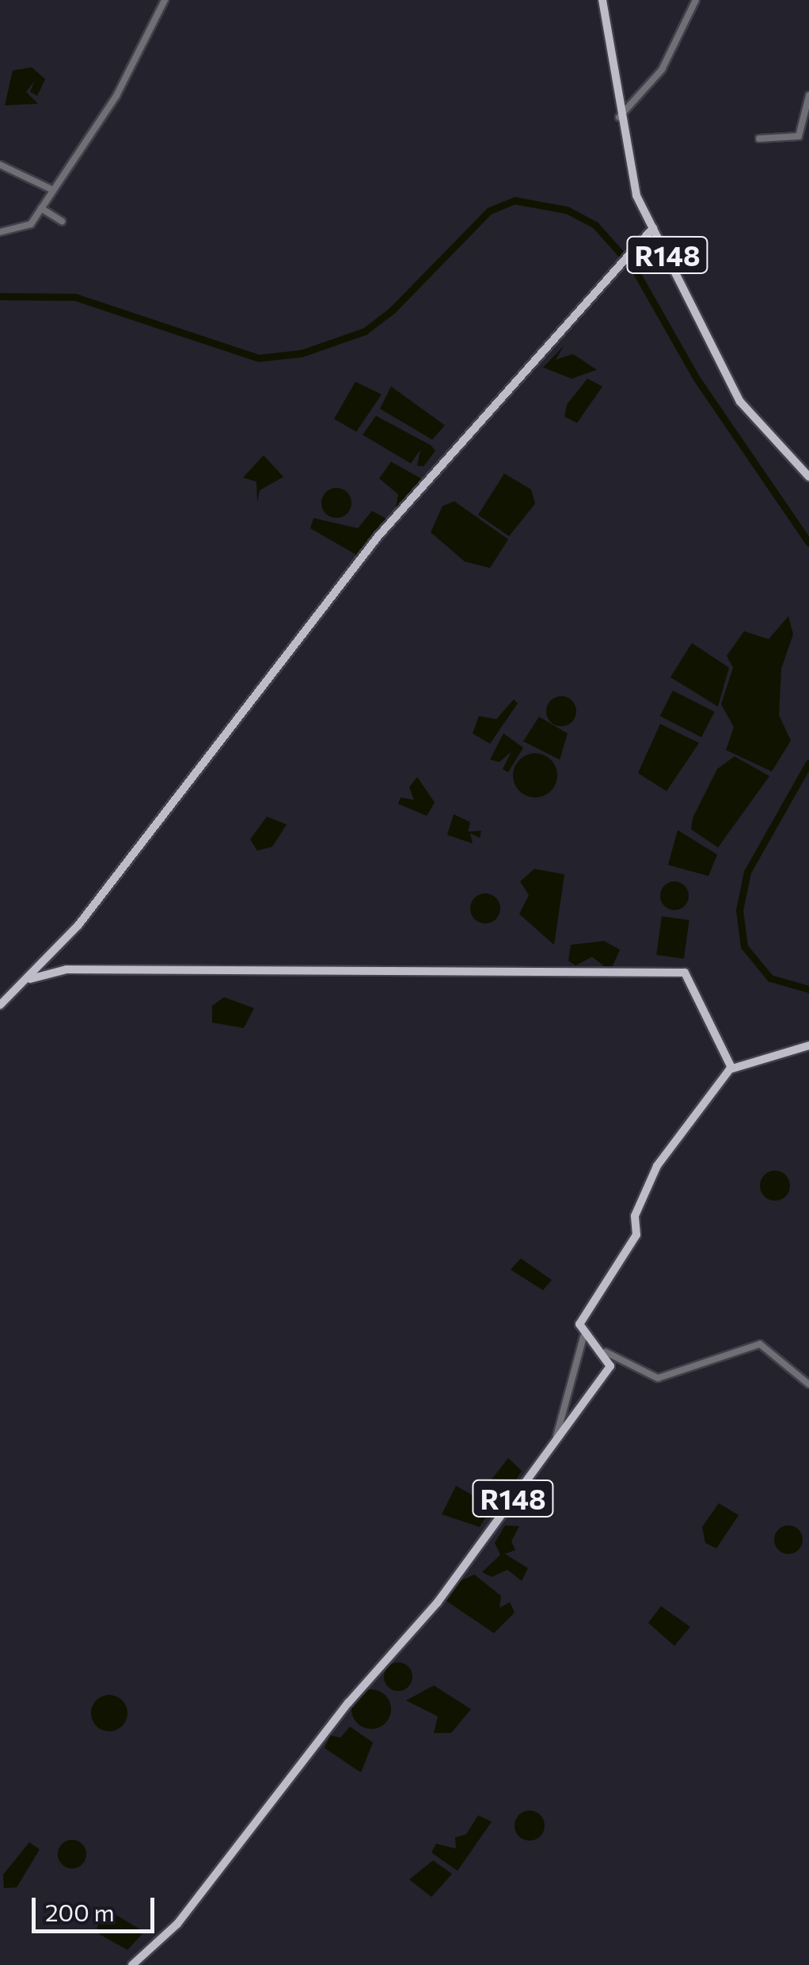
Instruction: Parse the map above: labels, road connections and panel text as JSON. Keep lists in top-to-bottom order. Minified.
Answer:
{"streets":{"main road":["R148"]},"scale_bar":"200 m"}
